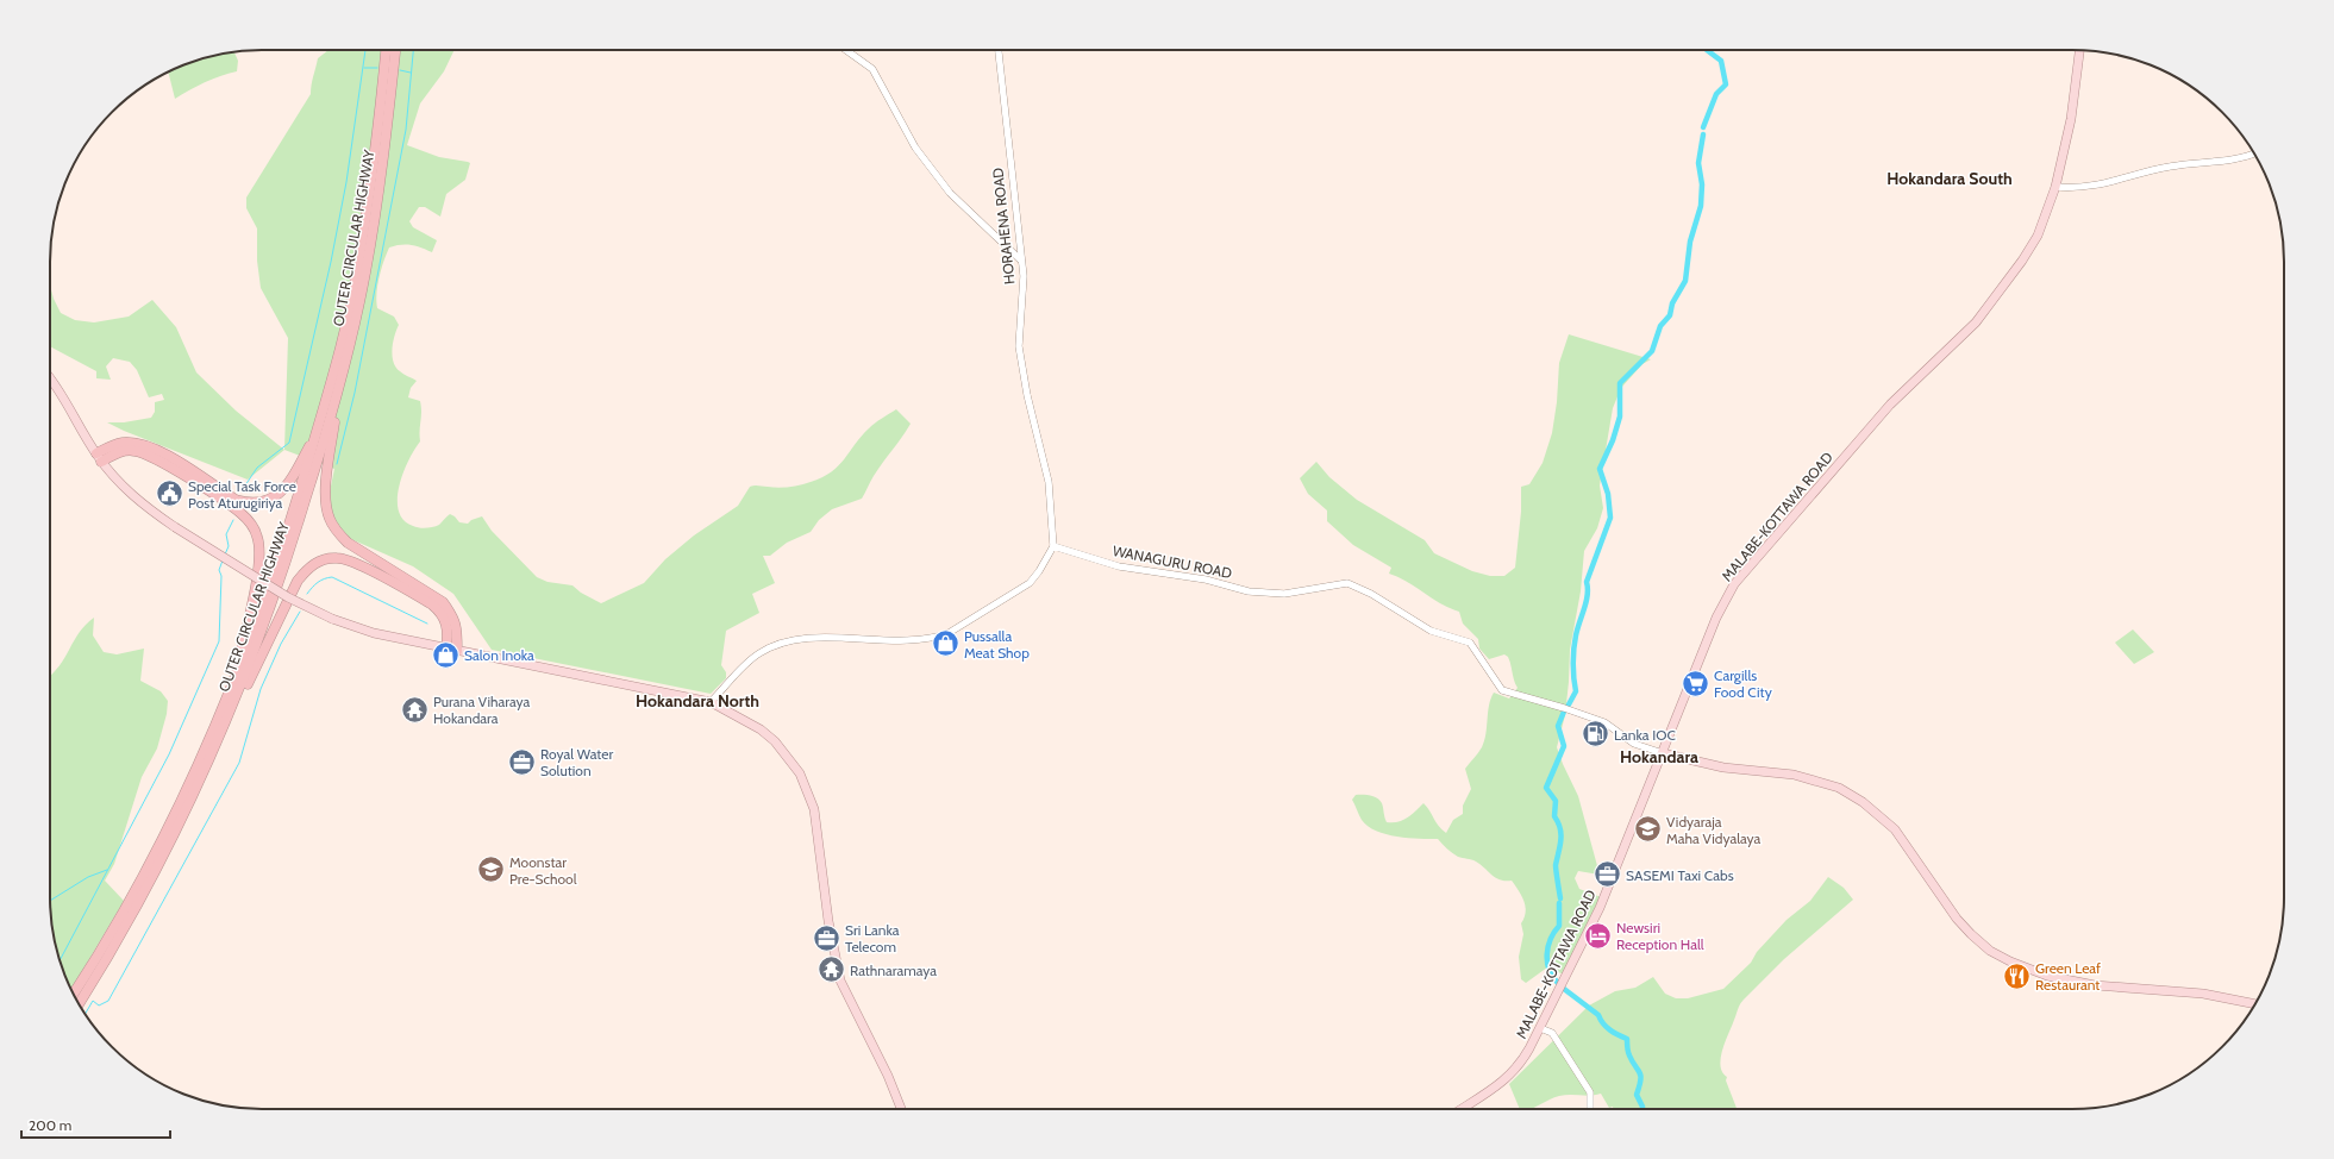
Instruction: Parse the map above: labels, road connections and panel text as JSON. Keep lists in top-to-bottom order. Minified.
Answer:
{"streets":{"highway":["OUTER CIRCULAR HIGHWAY"],"main road":["MALABE-KOTTAWA ROAD"],"street":["HORAHENA ROAD","WANAGURU ROAD"]},"crossings":[["HORAHENA ROAD","WANAGURU ROAD"],["MALABE-KOTTAWA ROAD","WANAGURU ROAD"]],"districts":["Hokandara South","Hokandara North","Hokandara"],"places":{"public building":["Special Task Force Post Aturugiriya"],"shop":["Pussalla Meat Shop","Salon Inoka"],"supermarket":["Cargills Food City"],"temple":["Purana Viharaya Hokandara","Rathnaramaya"],"fuel station":["Lanka IOC"],"office":["Royal Water Solution","SASEMI Taxi Cabs","Sri Lanka Telecom"],"school or university":["Vidyaraja Maha Vidyalaya","Moonstar Pre-School"],"hotel":["Newsiri Reception Hall"],"restaurant":["Green Leaf Restaurant"]},"scale_bar":"200 m"}
